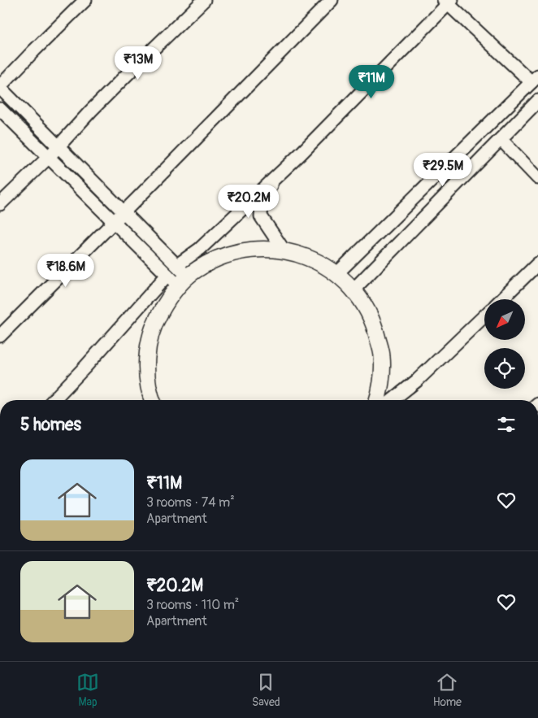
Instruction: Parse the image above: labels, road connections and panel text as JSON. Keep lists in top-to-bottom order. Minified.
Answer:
{"north":"bottom left","page":{"price":["₹13M","₹11M","₹29.5M","₹20.2M","₹18.6M"],"heading":"5 homes","list":[{"name":"₹11M","note":"3 rooms · 74 m² · Apartment"},{"name":"₹20.2M","note":"3 rooms · 110 m² · Apartment"}],"tabs":["Map","Saved","Home"]}}
